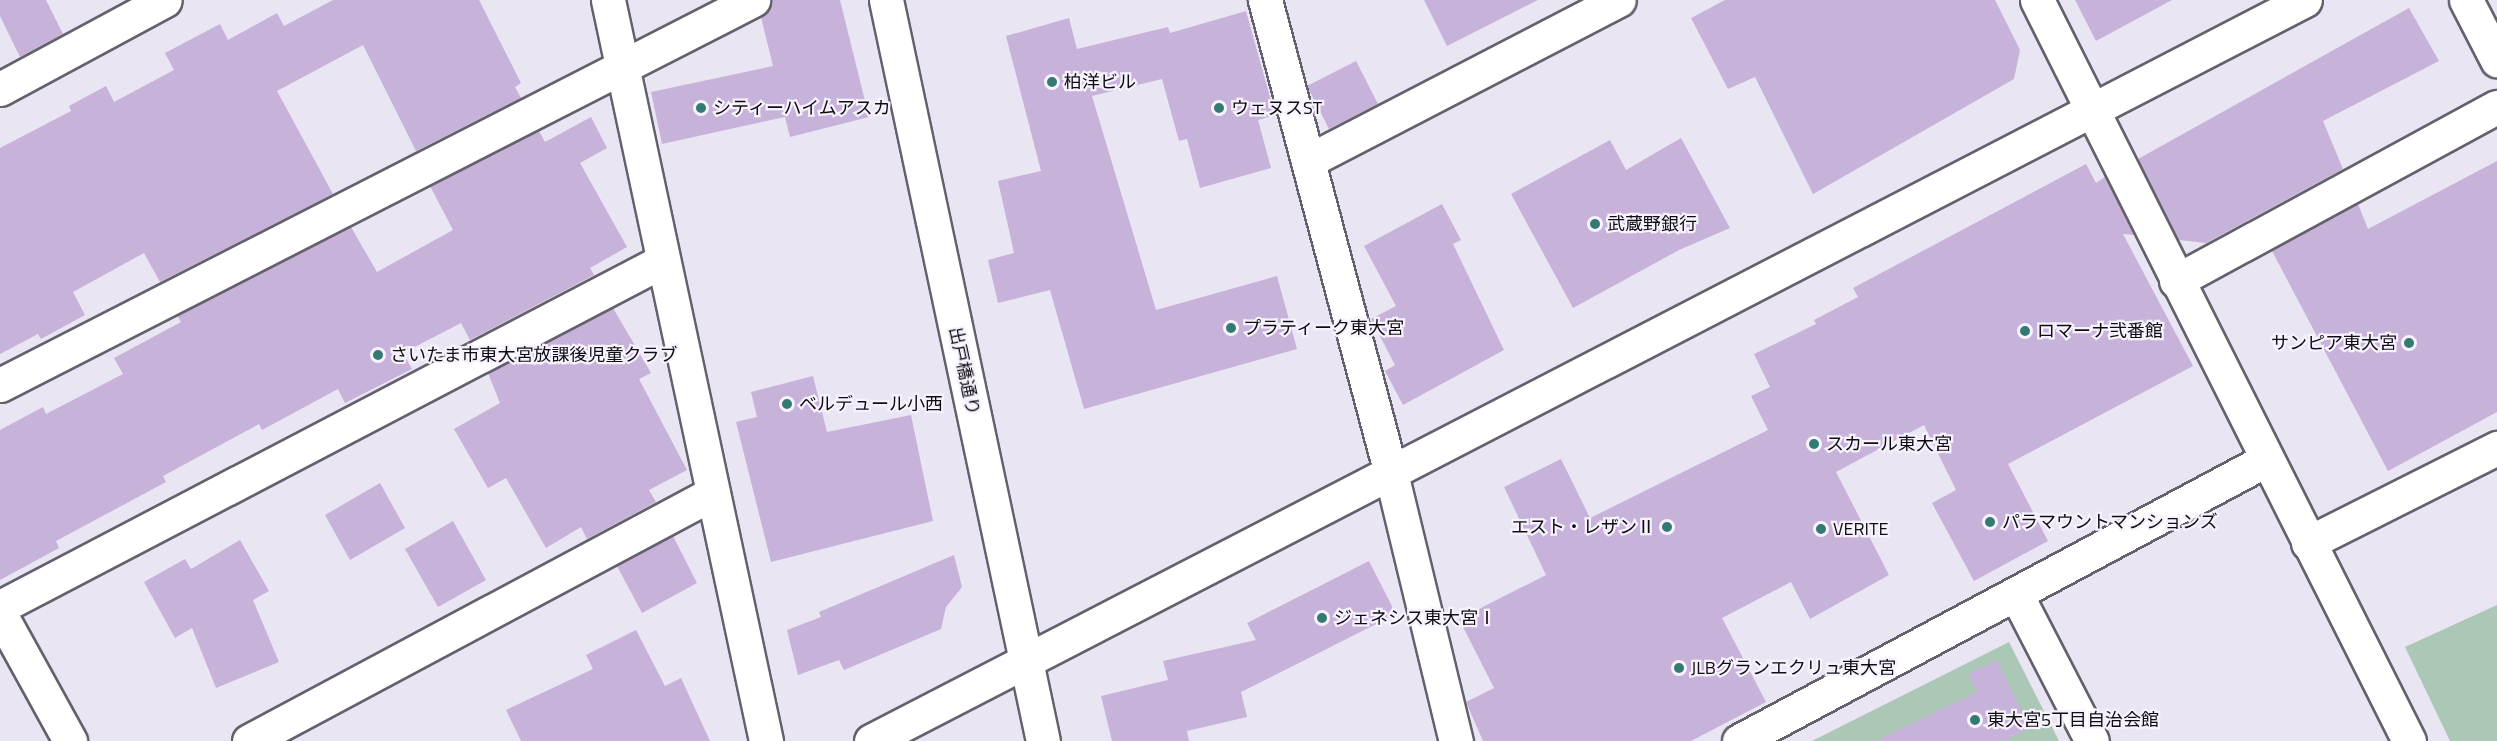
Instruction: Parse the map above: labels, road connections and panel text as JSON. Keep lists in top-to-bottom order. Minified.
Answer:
{"streets":{"street":["出戸橋通り"]},"places":["柏洋ビル","シティーハイムアスカ","ウェヌスST","武蔵野銀行","プラティーク東大宮","ロマーナ弐番館","サンピア東大宮","さいたま市東大宮放課後児童クラブ","ベルデュール小西","スカール東大宮","パラマウントマンションズ","エスト・レザンⅡ","VERITE","ジェネシス東大宮Ⅰ","JLBグランエクリュ東大宮","東大宮5丁目自治会館"]}
